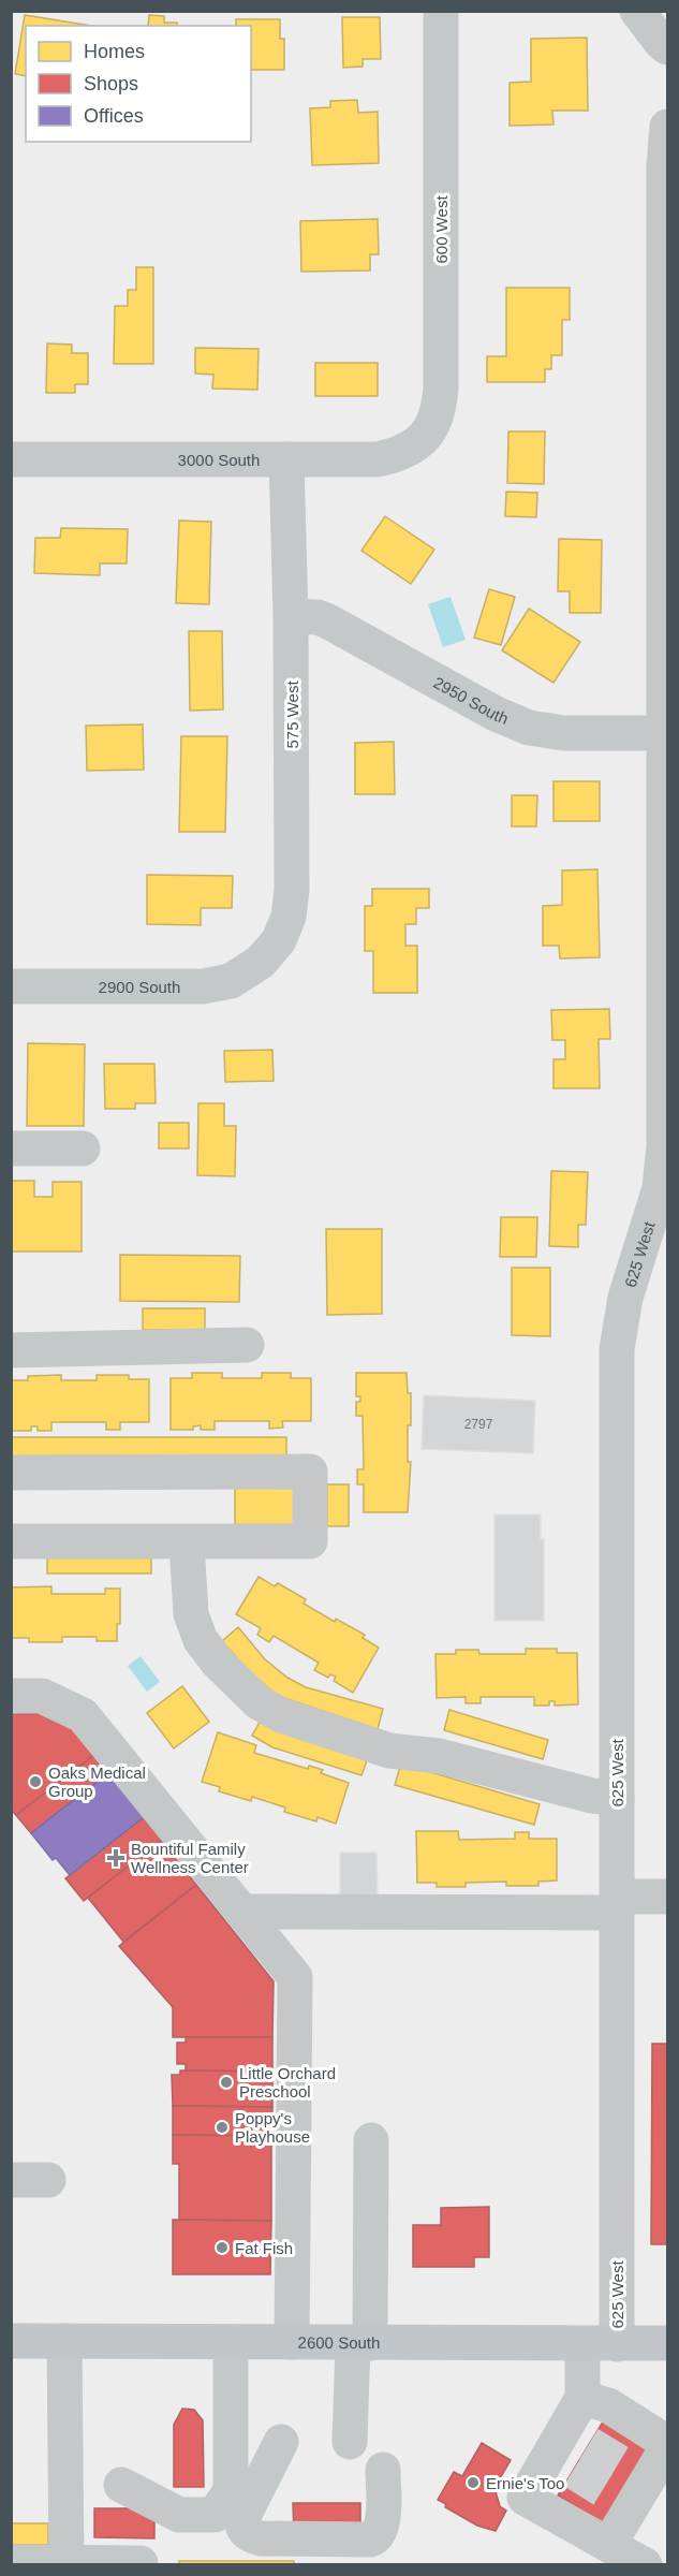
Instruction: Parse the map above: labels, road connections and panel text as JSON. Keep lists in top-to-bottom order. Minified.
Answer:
{"streets":{"main road":["2600 South"],"street":["600 West","3000 South","2950 South","575 West","2900 South","625 West"]},"crossings":[["600 West","3000 South"],["3000 South","575 West"],["2950 South","575 West"],["2950 South","625 West"],["575 West","2900 South"],["625 West","2600 South"]],"places":{"other":["Oaks Medical Group","Little Orchard Preschool","Poppy's Playhouse","Fat Fish","Ernie's Too"],"health":["Bountiful Family Wellness Center"]},"house_numbers":["2797"],"legend":["Homes","Shops","Offices"]}
